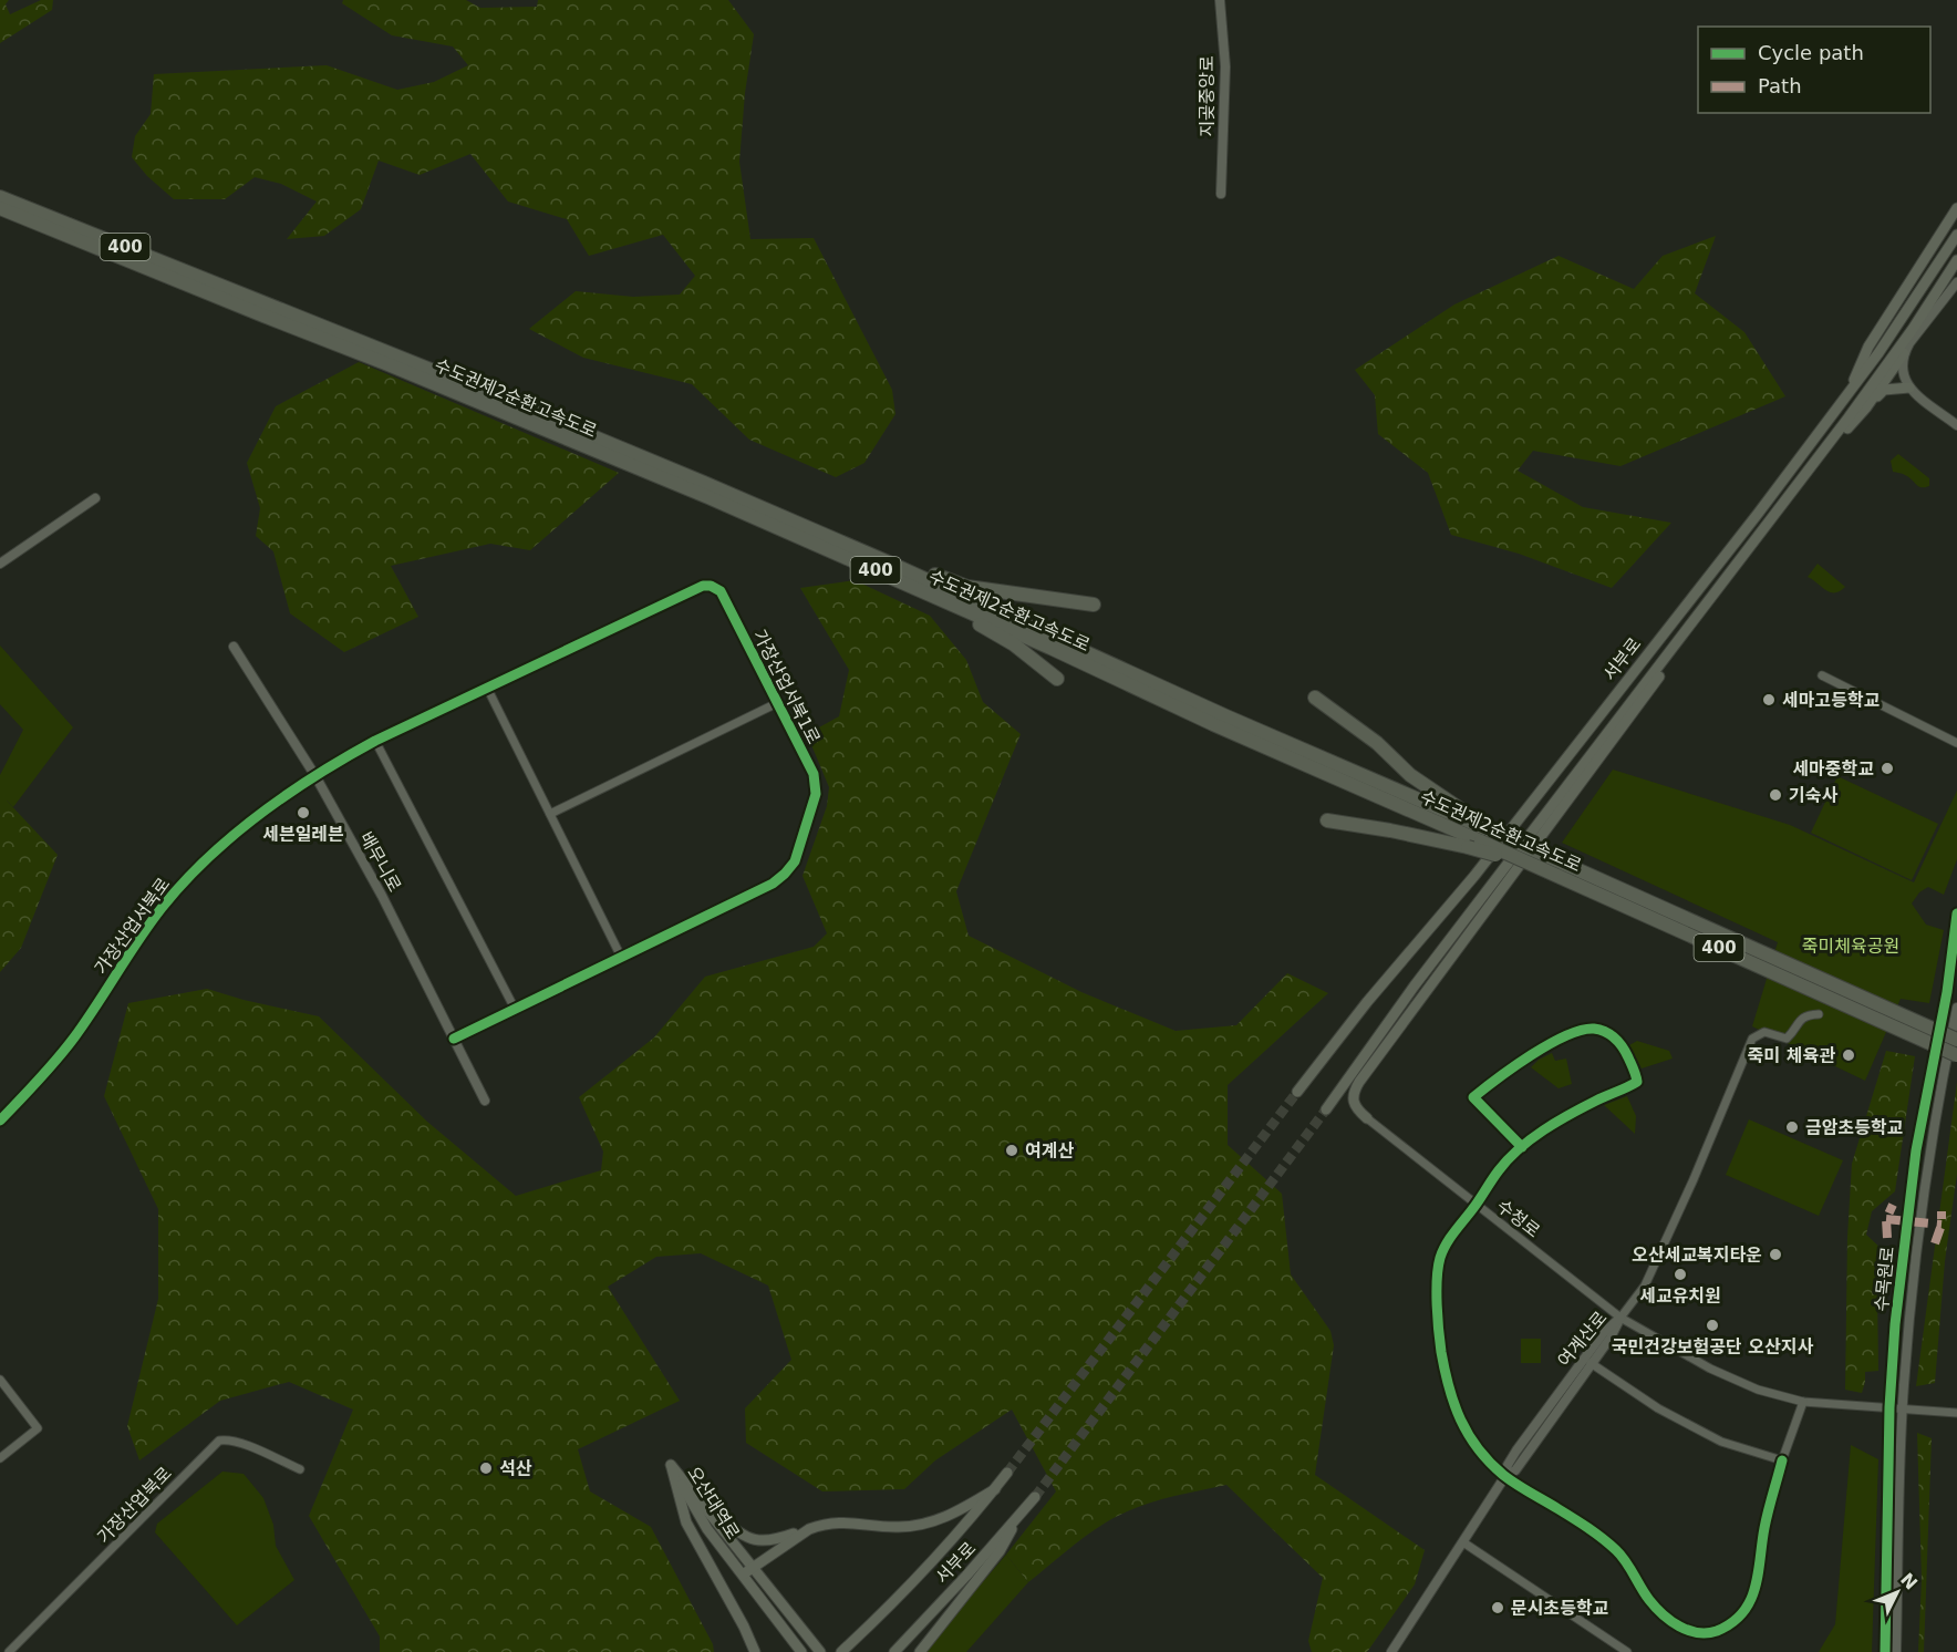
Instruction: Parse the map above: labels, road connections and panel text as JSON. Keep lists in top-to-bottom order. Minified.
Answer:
{"streets":{"highway":["400","수도권제2순환고속도로"],"main road":["서부로","오산대역로"],"street":["지곶중앙로","가장산업서북1로","배무니로","가장산업서북로","수청로","수목원로","여계산로","가장산업북로"]},"crossings":[["가장산업서북1로","배무니로"],["가장산업서북1로","가장산업서북로"],["배무니로","가장산업서북로"],["수청로","수목원로"],["수청로","여계산로"]],"parks":["죽미체육공원"],"places":["세마고등학교","세마중학교","기숙사","세븐일레븐","죽미 체육관","금암초등학교","여계산","오산세교복지타운","세교유치원","국민건강보험공단 오산지사","석산","문시초등학교"],"legend":["Cycle path","Path"],"north":"top right"}
